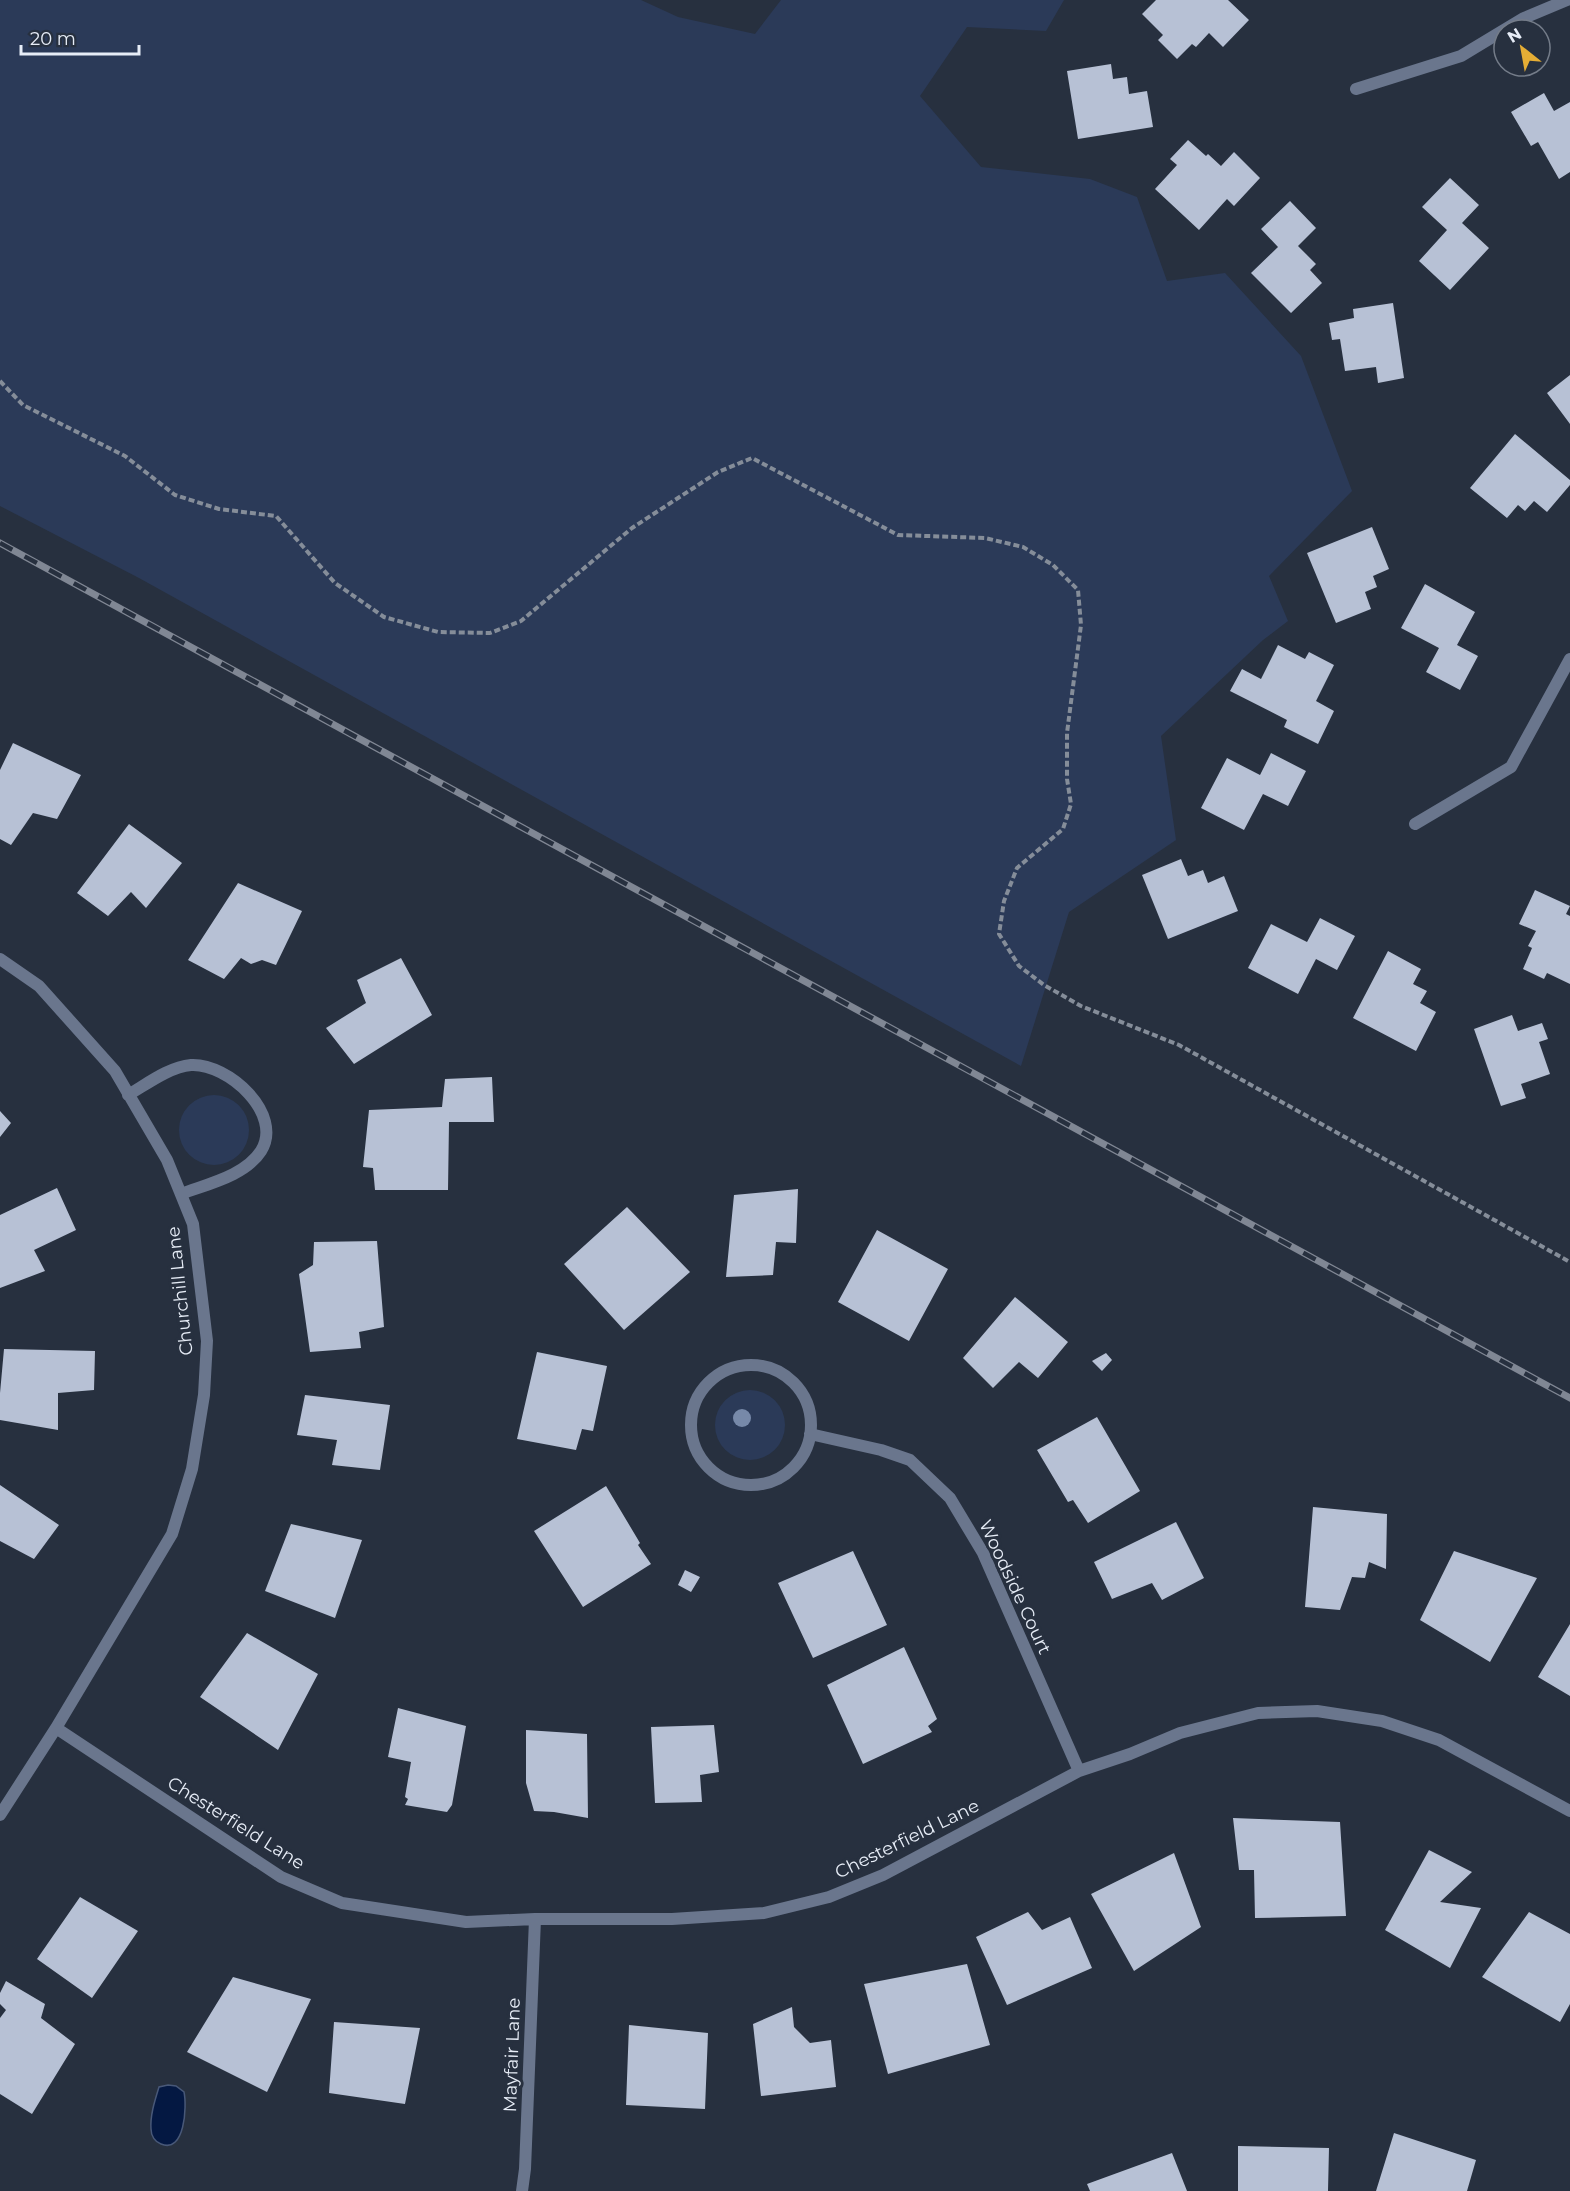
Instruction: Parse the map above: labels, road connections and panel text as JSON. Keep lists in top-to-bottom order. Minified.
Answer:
{"streets":{"street":["Churchill Lane","Woodside Court","Chesterfield Lane","Mayfair Lane"]},"crossings":[["Churchill Lane","Chesterfield Lane"],["Woodside Court","Chesterfield Lane"],["Chesterfield Lane","Mayfair Lane"]],"scale_bar":"20 m","north":"top left"}
